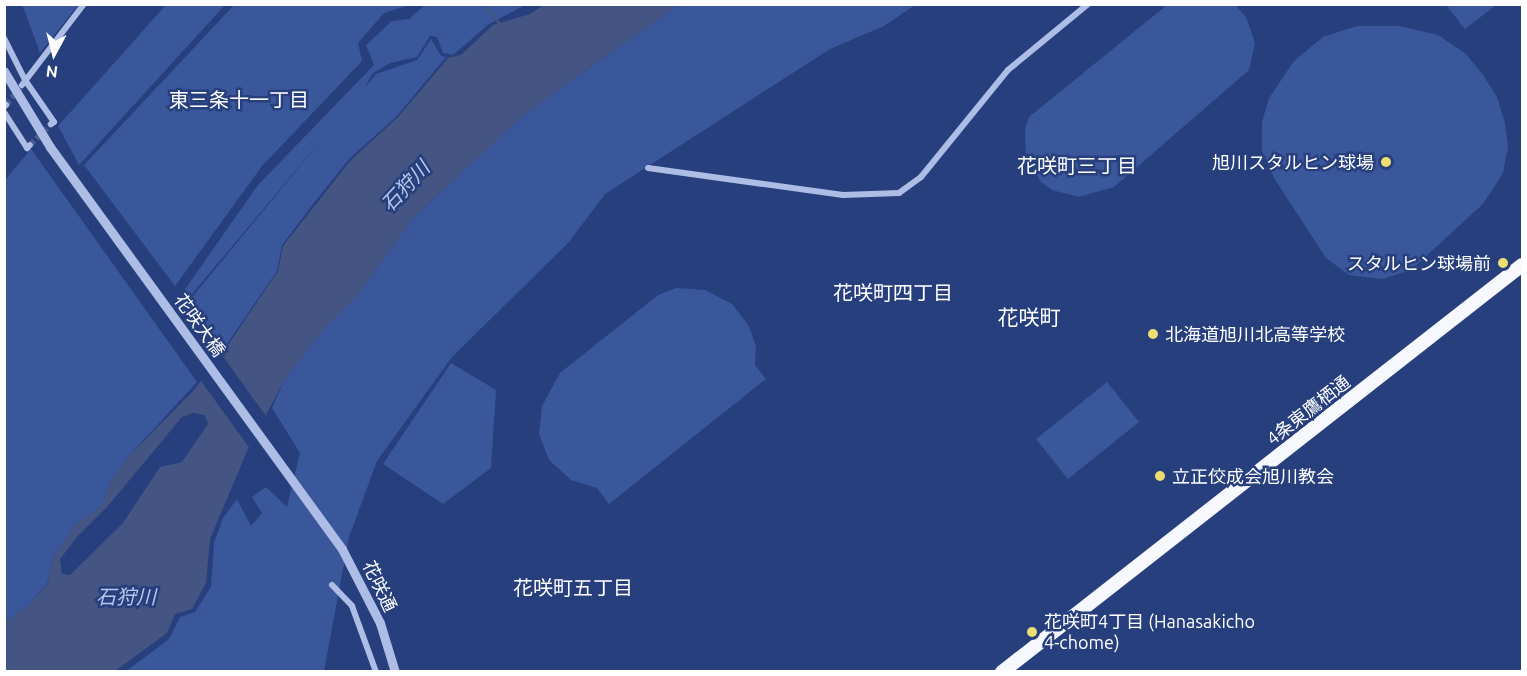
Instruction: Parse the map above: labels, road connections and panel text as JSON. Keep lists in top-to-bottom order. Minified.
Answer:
{"streets":{"highway":["4条東鷹栖通"],"street":["花咲大橋","花咲通"]},"crossings":[["花咲大橋","花咲通"]],"districts":["東三条十一丁目","花咲町三丁目","花咲町四丁目","花咲町","花咲町五丁目"],"water":["石狩川"],"places":["旭川スタルヒン球場","スタルヒン球場前","北海道旭川北高等学校","立正佼成会旭川教会","花咲町4丁目 (Hanasakicho 4-chome)"],"north":"bottom"}
